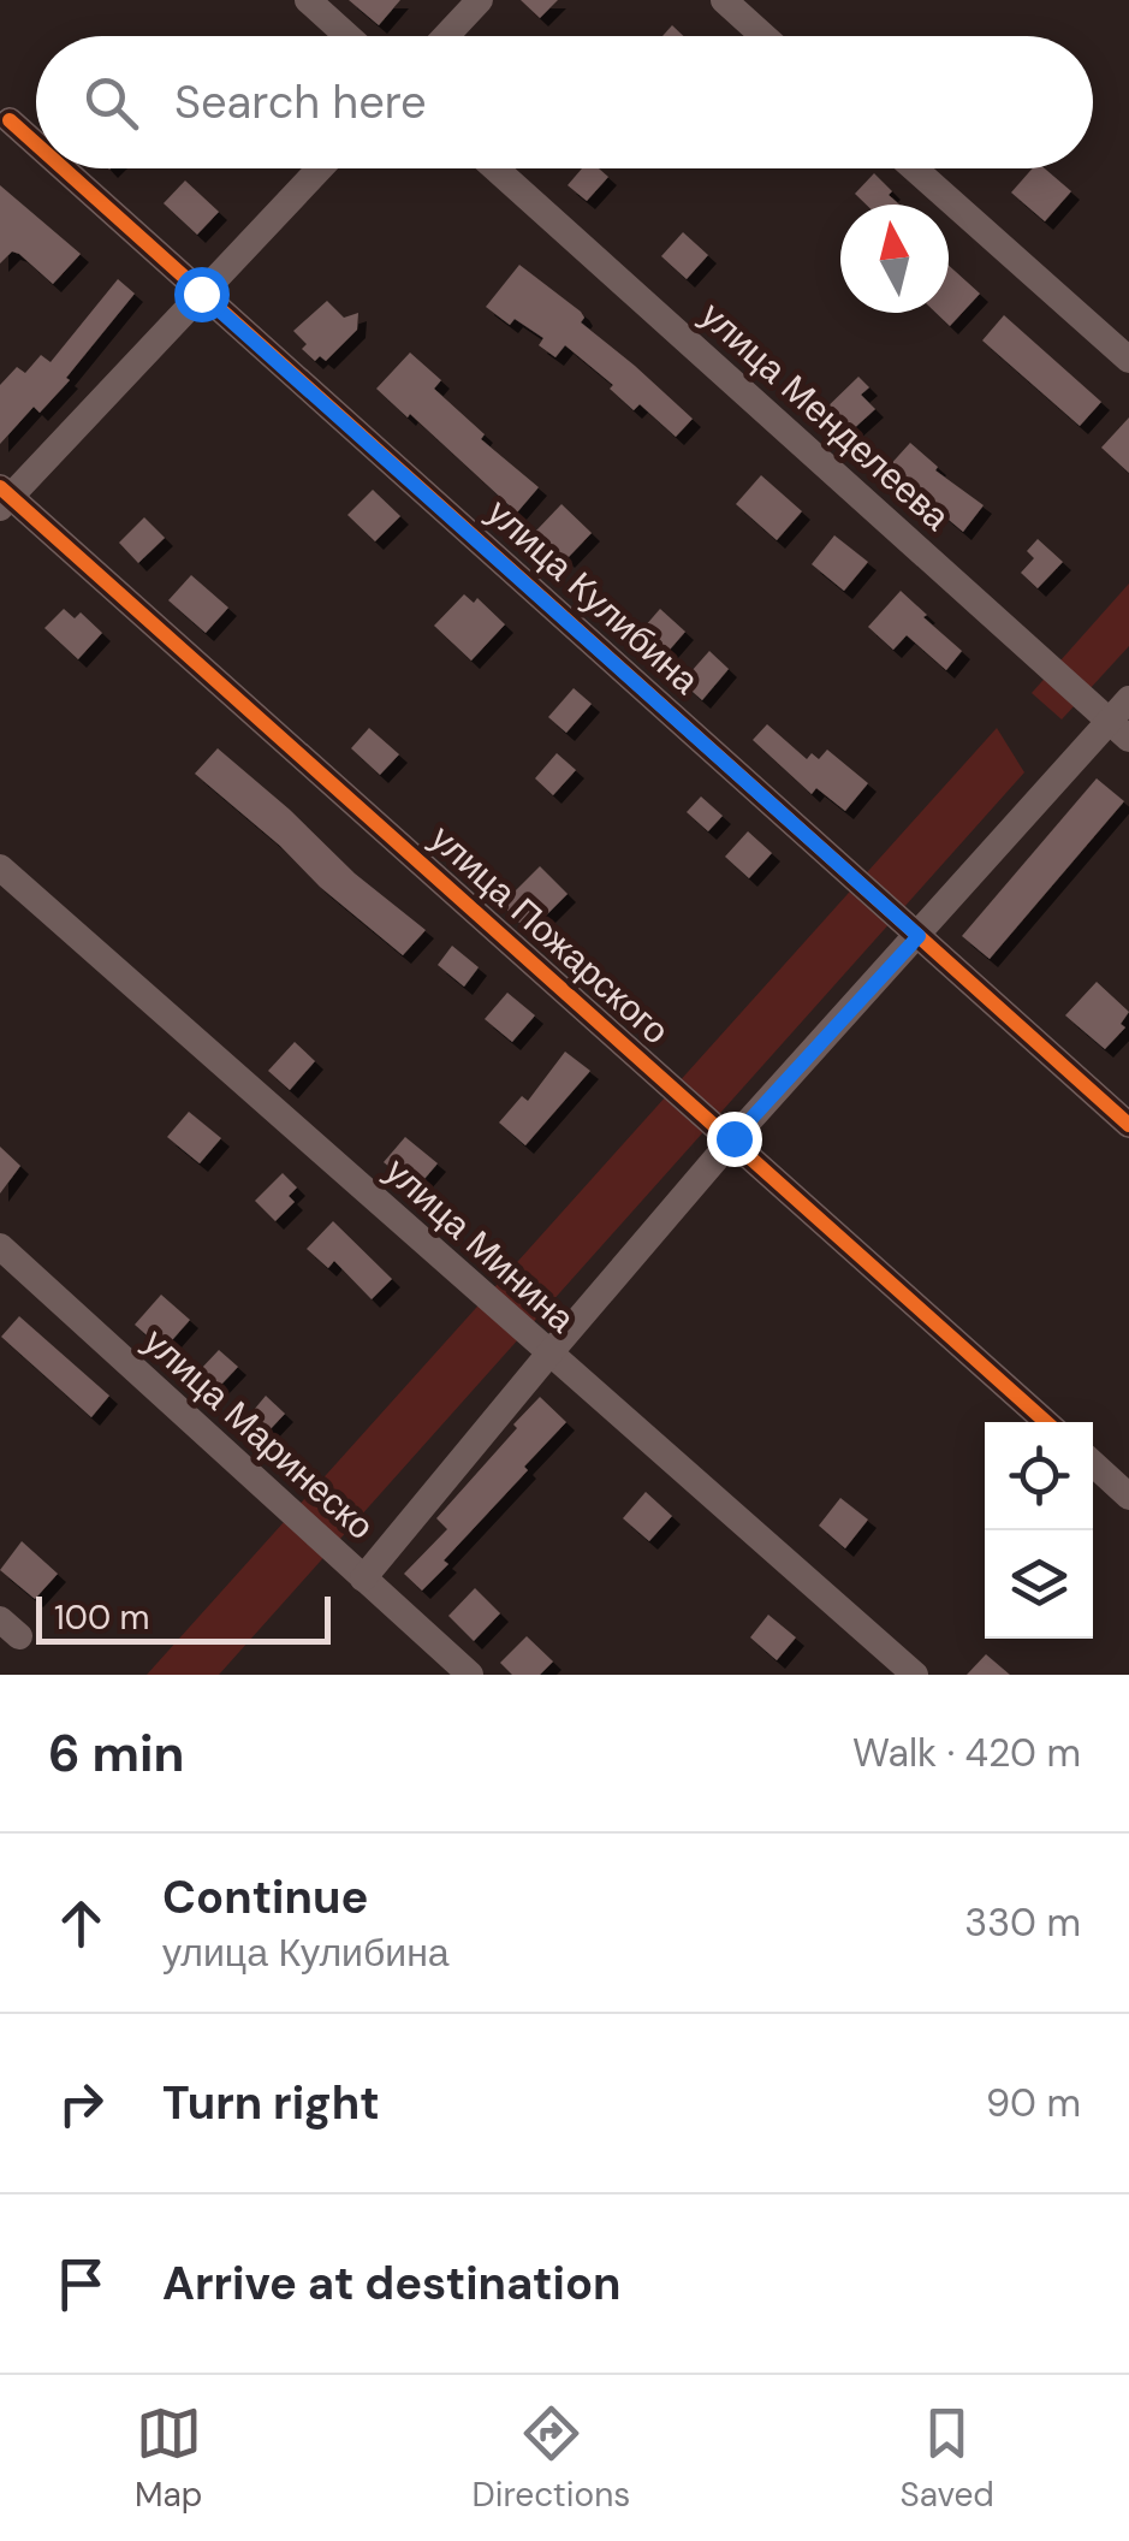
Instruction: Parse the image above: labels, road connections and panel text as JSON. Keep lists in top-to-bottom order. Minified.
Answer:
{"streets":{"street":["улица Менделеева","улица Кулибина","улица Пожарского","улица Минина","улица Маринеско"]},"scale_bar":"100 m","north":"top","page":{"search":"Search here","scale":"100 m","heading":["6 min","Walk · 420 m"],"list":[["Continue","улица Кулибина","330 m"],["Turn right","90 m"],"Arrive at destination"],"nav":["Map","Directions","Saved"]}}
